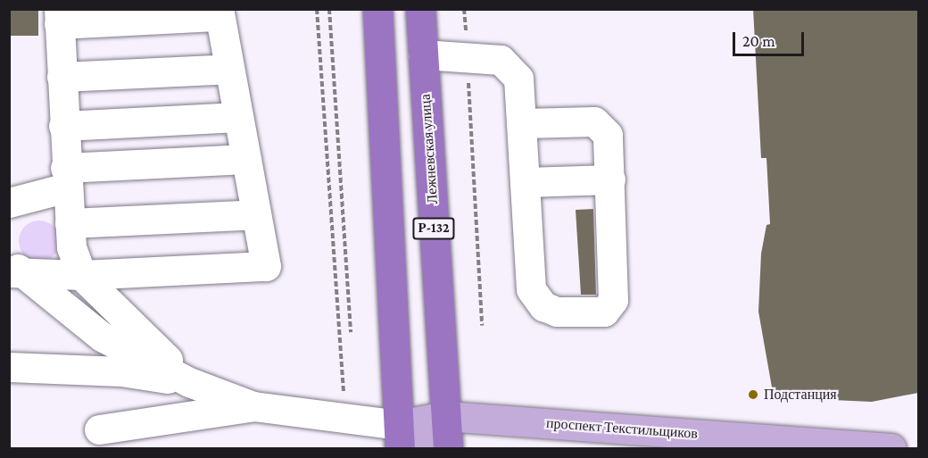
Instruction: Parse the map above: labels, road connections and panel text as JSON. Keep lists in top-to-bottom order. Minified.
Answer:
{"streets":{"highway":["Лежневская улица","Р-132"],"main road":["проспект Текстильщиков"]},"crossings":[["Лежневская улица","проспект Текстильщиков"]],"places":["Подстанция"],"scale_bar":"20 m"}
